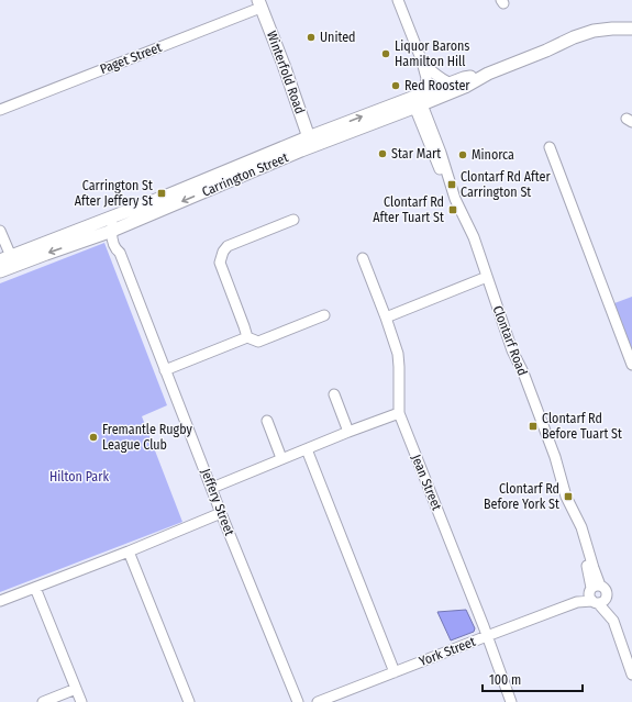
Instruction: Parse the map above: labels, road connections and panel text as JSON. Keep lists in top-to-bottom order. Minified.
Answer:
{"streets":{"main road":["Winterfold Road","Carrington Street"],"street":["Paget Street","Clontarf Road","Jean Street","Jeffery Street","York Street"]},"crossings":[["Paget Street","Winterfold Road"],["Winterfold Road","Carrington Street"],["Carrington Street","Clontarf Road"],["Carrington Street","Jeffery Street"],["Clontarf Road","York Street"],["Jean Street","York Street"]],"parks":["Hilton Park"],"places":{"other":["United","Liquor Barons Hamilton Hill","Red Rooster","Star Mart","Minorca","Fremantle Rugby League Club"],"transit":["Clontarf Rd After Carrington St","Carrington St After Jeffery St","Clontarf Rd After Tuart St","Clontarf Rd Before Tuart St","Clontarf Rd Before York St"]},"scale_bar":"100 m"}
